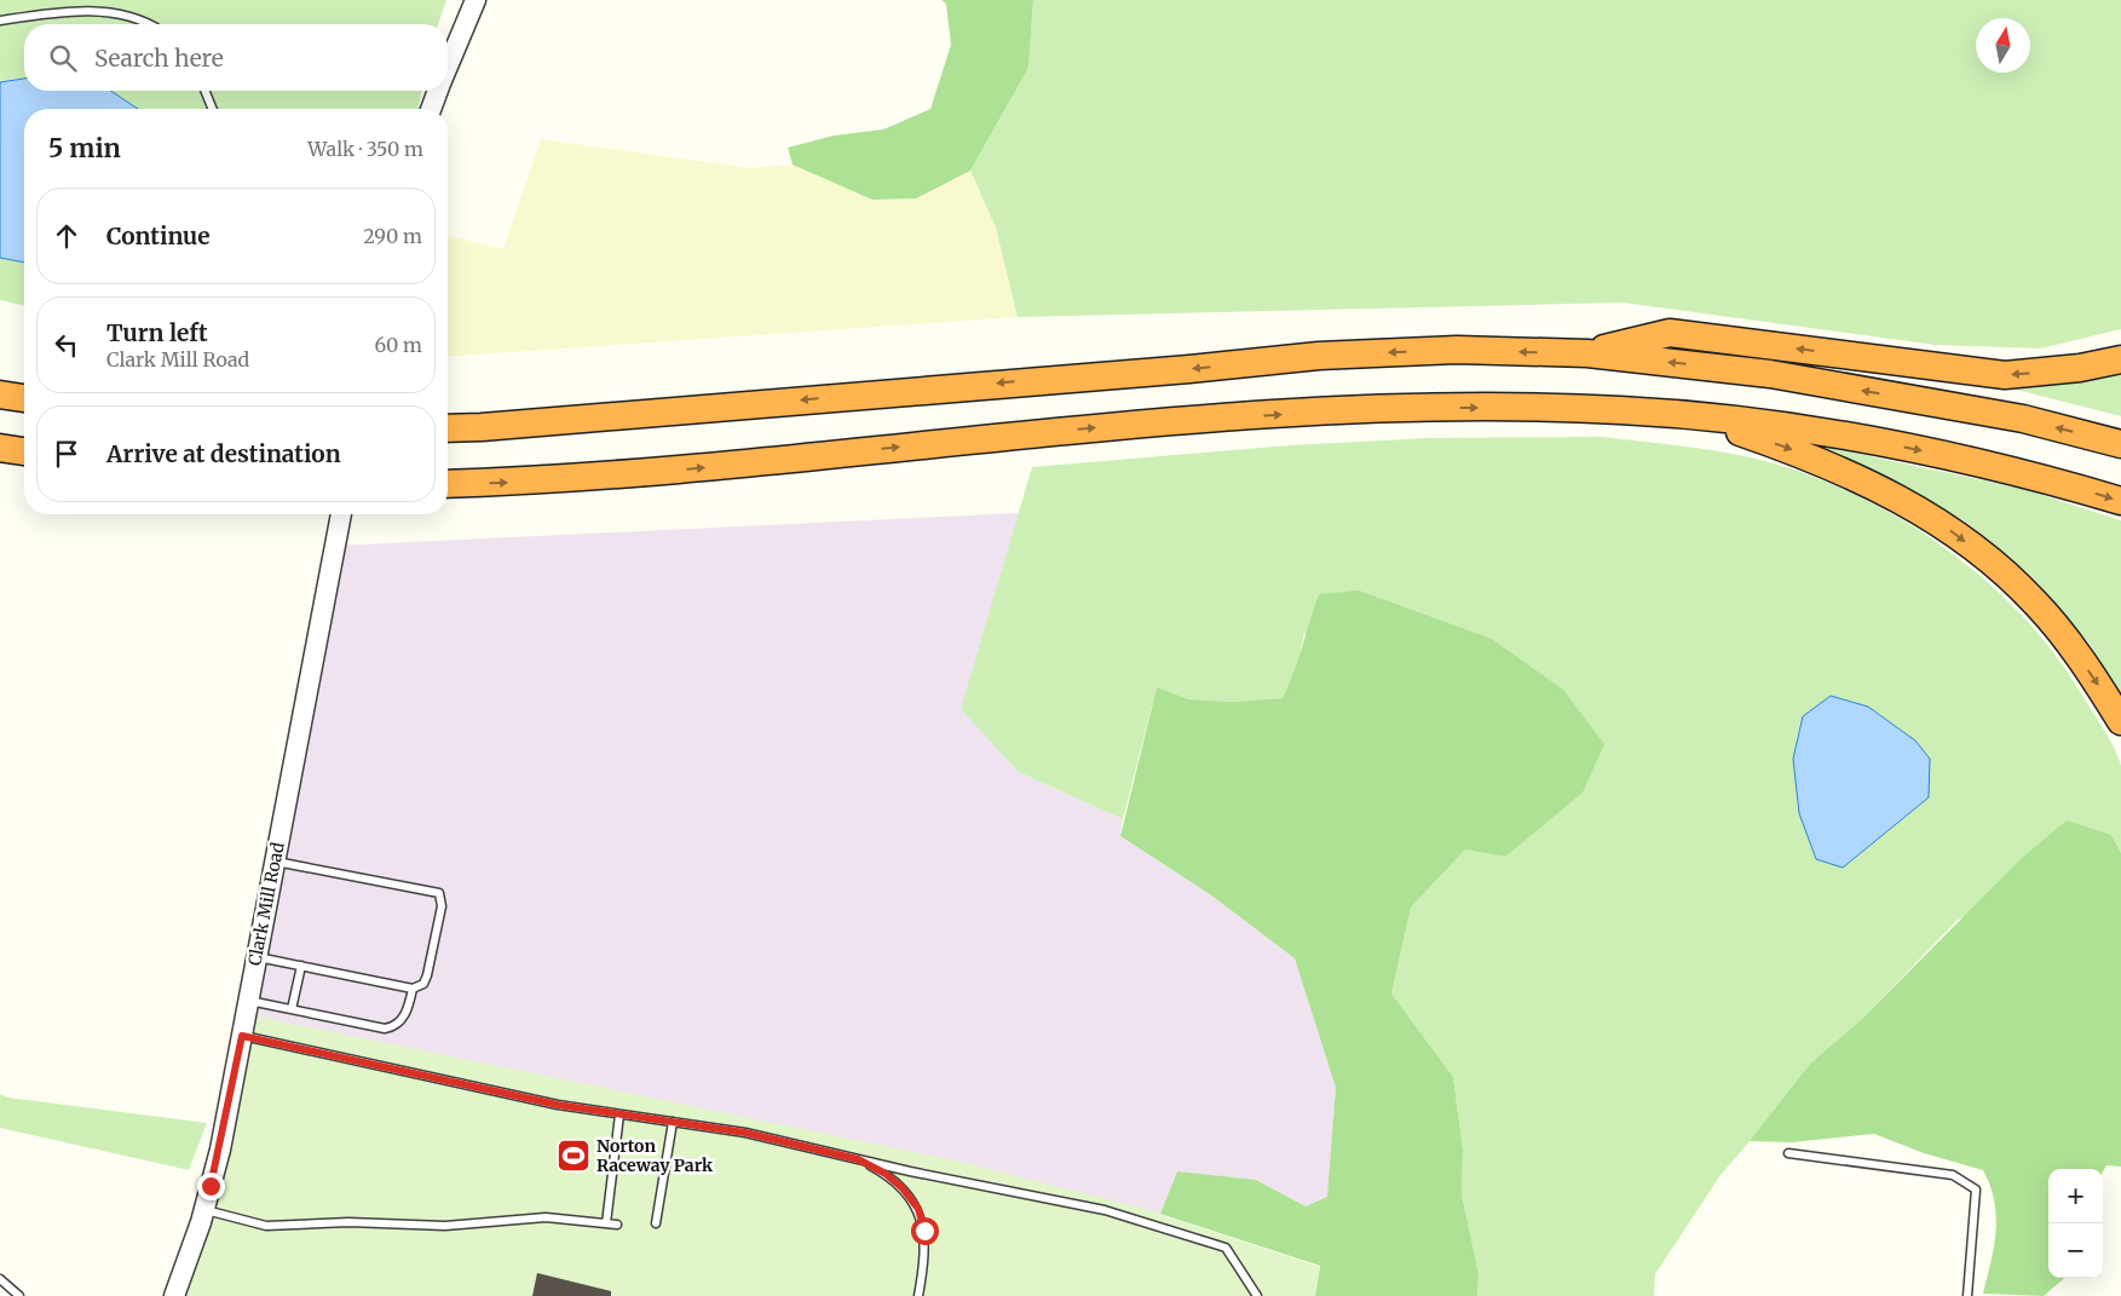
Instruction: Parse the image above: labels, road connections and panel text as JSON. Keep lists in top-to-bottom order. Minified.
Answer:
{"streets":{"street":["Clark Mill Road"]},"places":{"sports":["Norton Raceway Park"]},"north":"top","page":{"search":"Search here","heading":["5 min","Walk · 350 m"],"list":[["Continue","290 m"],["Turn left","Clark Mill Road","60 m"],"Arrive at destination"],"map_buttons":["+","−"]}}
